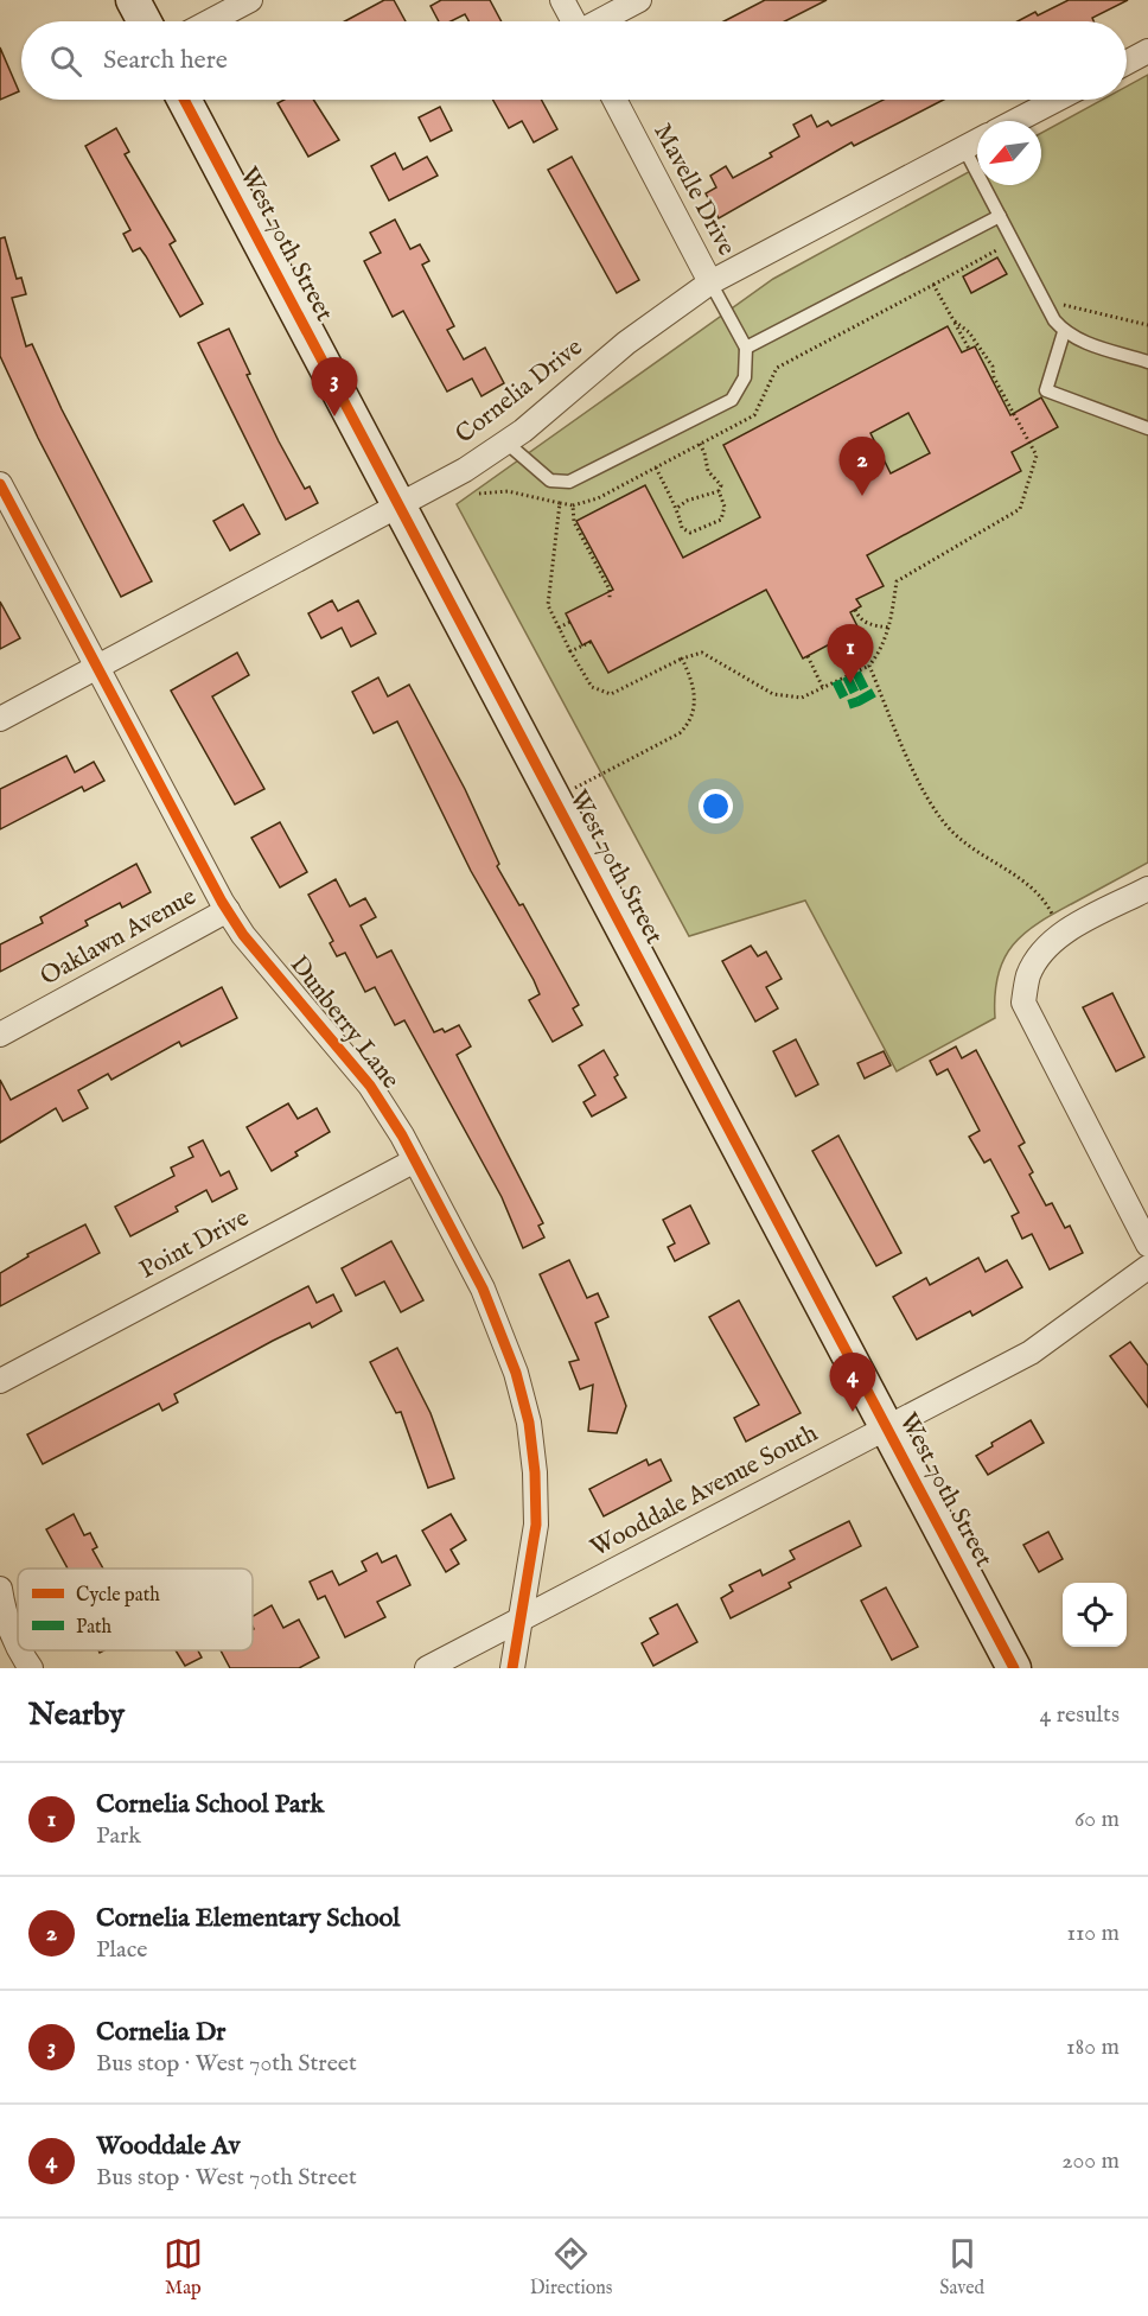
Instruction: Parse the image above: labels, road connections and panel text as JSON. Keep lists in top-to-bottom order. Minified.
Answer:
{"streets":{"street":["Mavelle Drive","West 70th Street","Cornelia Drive","Oaklawn Avenue","Dunberry Lane","Point Drive","Wooddale Avenue South"]},"crossings":[["Mavelle Drive","Cornelia Drive"],["West 70th Street","Cornelia Drive"],["West 70th Street","Wooddale Avenue South"],["Cornelia Drive","Dunberry Lane"],["Oaklawn Avenue","Dunberry Lane"],["Dunberry Lane","Point Drive"],["Dunberry Lane","Wooddale Avenue South"]],"legend":["Cycle path","Path"],"north":"bottom left","page":{"search":"Search here","pins":["3","2","1","4"],"heading":["Nearby","4 results"],"list":[{"mark":"1","name":"Cornelia School Park","note":"Park","value":"60 m"},{"mark":"2","name":"Cornelia Elementary School","note":"Place","value":"110 m"},{"mark":"3","name":"Cornelia Dr","note":"Bus stop · West 70th Street","value":"180 m"},{"mark":"4","name":"Wooddale Av","note":"Bus stop · West 70th Street","value":"200 m"}],"nav":["Map","Directions","Saved"]}}
